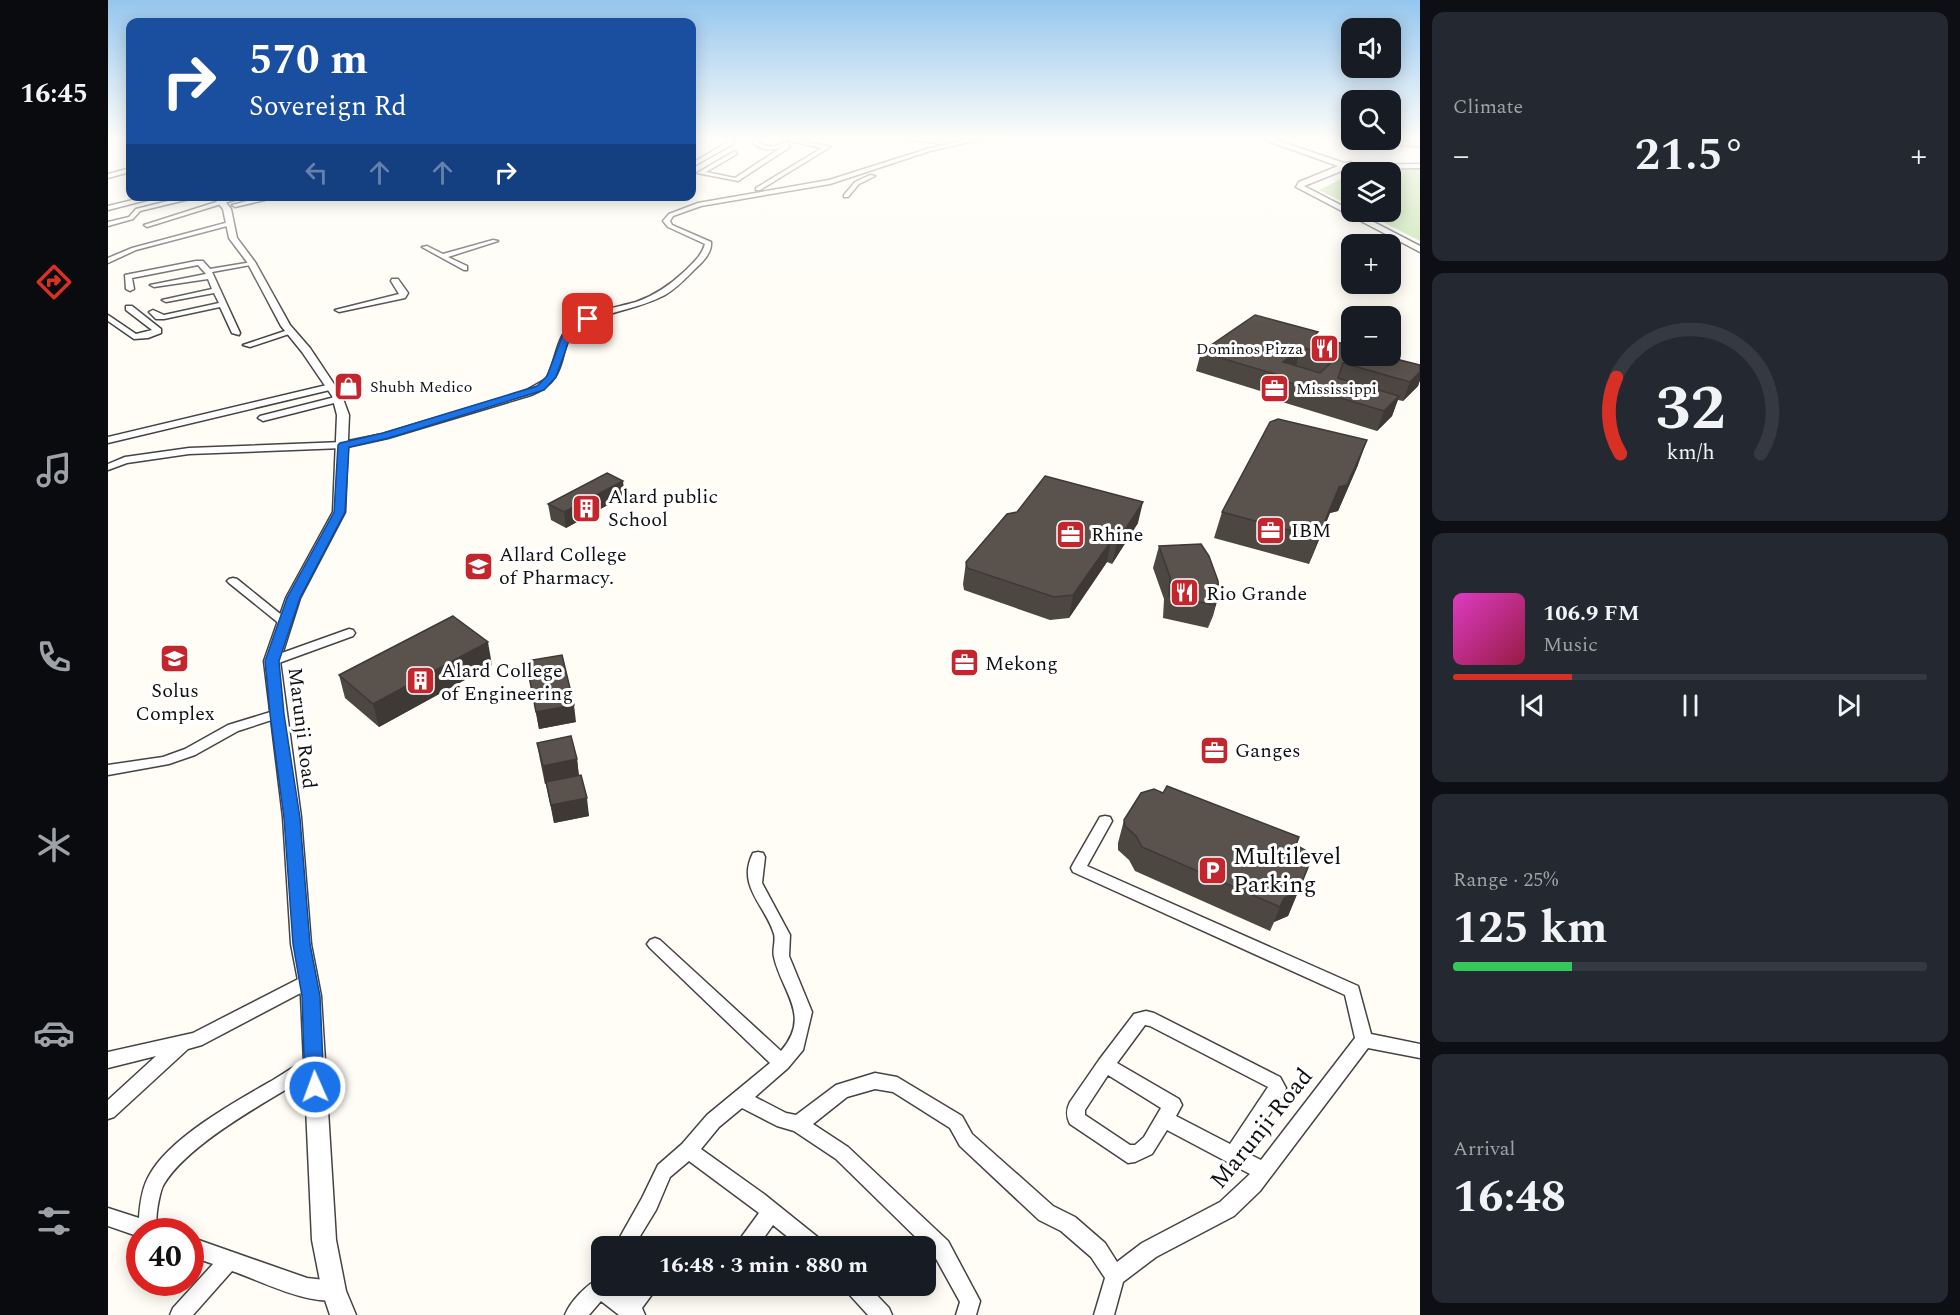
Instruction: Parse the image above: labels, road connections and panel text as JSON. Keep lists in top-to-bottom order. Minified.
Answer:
{"streets":{"street":["Marunji Road"]},"places":{"restaurant":["Dominos Pizza","Rio Grande"],"shop":["Shubh Medico"],"office":["Mississippi","IBM","Rhine","Mekong","Ganges"],"building":["Alard public School","Alard College of Engineering"],"school or university":["Allard College of Pharmacy.","Solus Complex"],"parking":["Multilevel Parking"]},"page":{"tabs":"16:45","tile":["Climate",["Range · 25%","125 km"],["Arrival","16:48"]],"map_buttons":["+","−"],"turn":["570 m","Sovereign Rd"],"heat":["−","21.5°","+"],"song":["106.9 FM","Music"],"limit":"40","trip":"16:48 · 3 min · 880 m","gauge":["32","km/h"]}}
